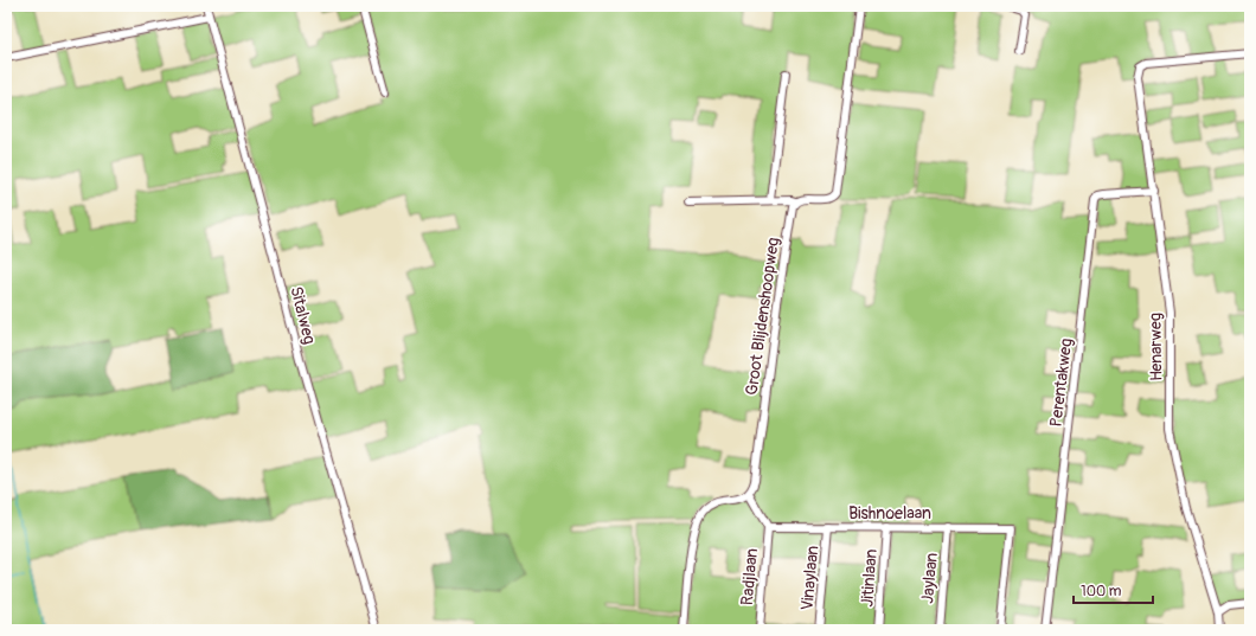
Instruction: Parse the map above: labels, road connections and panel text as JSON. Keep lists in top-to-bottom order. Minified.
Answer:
{"streets":{"street":["Sitalweg","Groot Blijdenshoopweg","Henarweg","Perentakweg","Bishnoelaan","Radjlaan","Vinaylaan","Jitinlaan","Jaylaan"]},"crossings":[["Henarweg","Perentakweg"],["Bishnoelaan","Radjlaan"],["Bishnoelaan","Vinaylaan"],["Bishnoelaan","Jitinlaan"],["Bishnoelaan","Jaylaan"]],"scale_bar":"100 m"}
